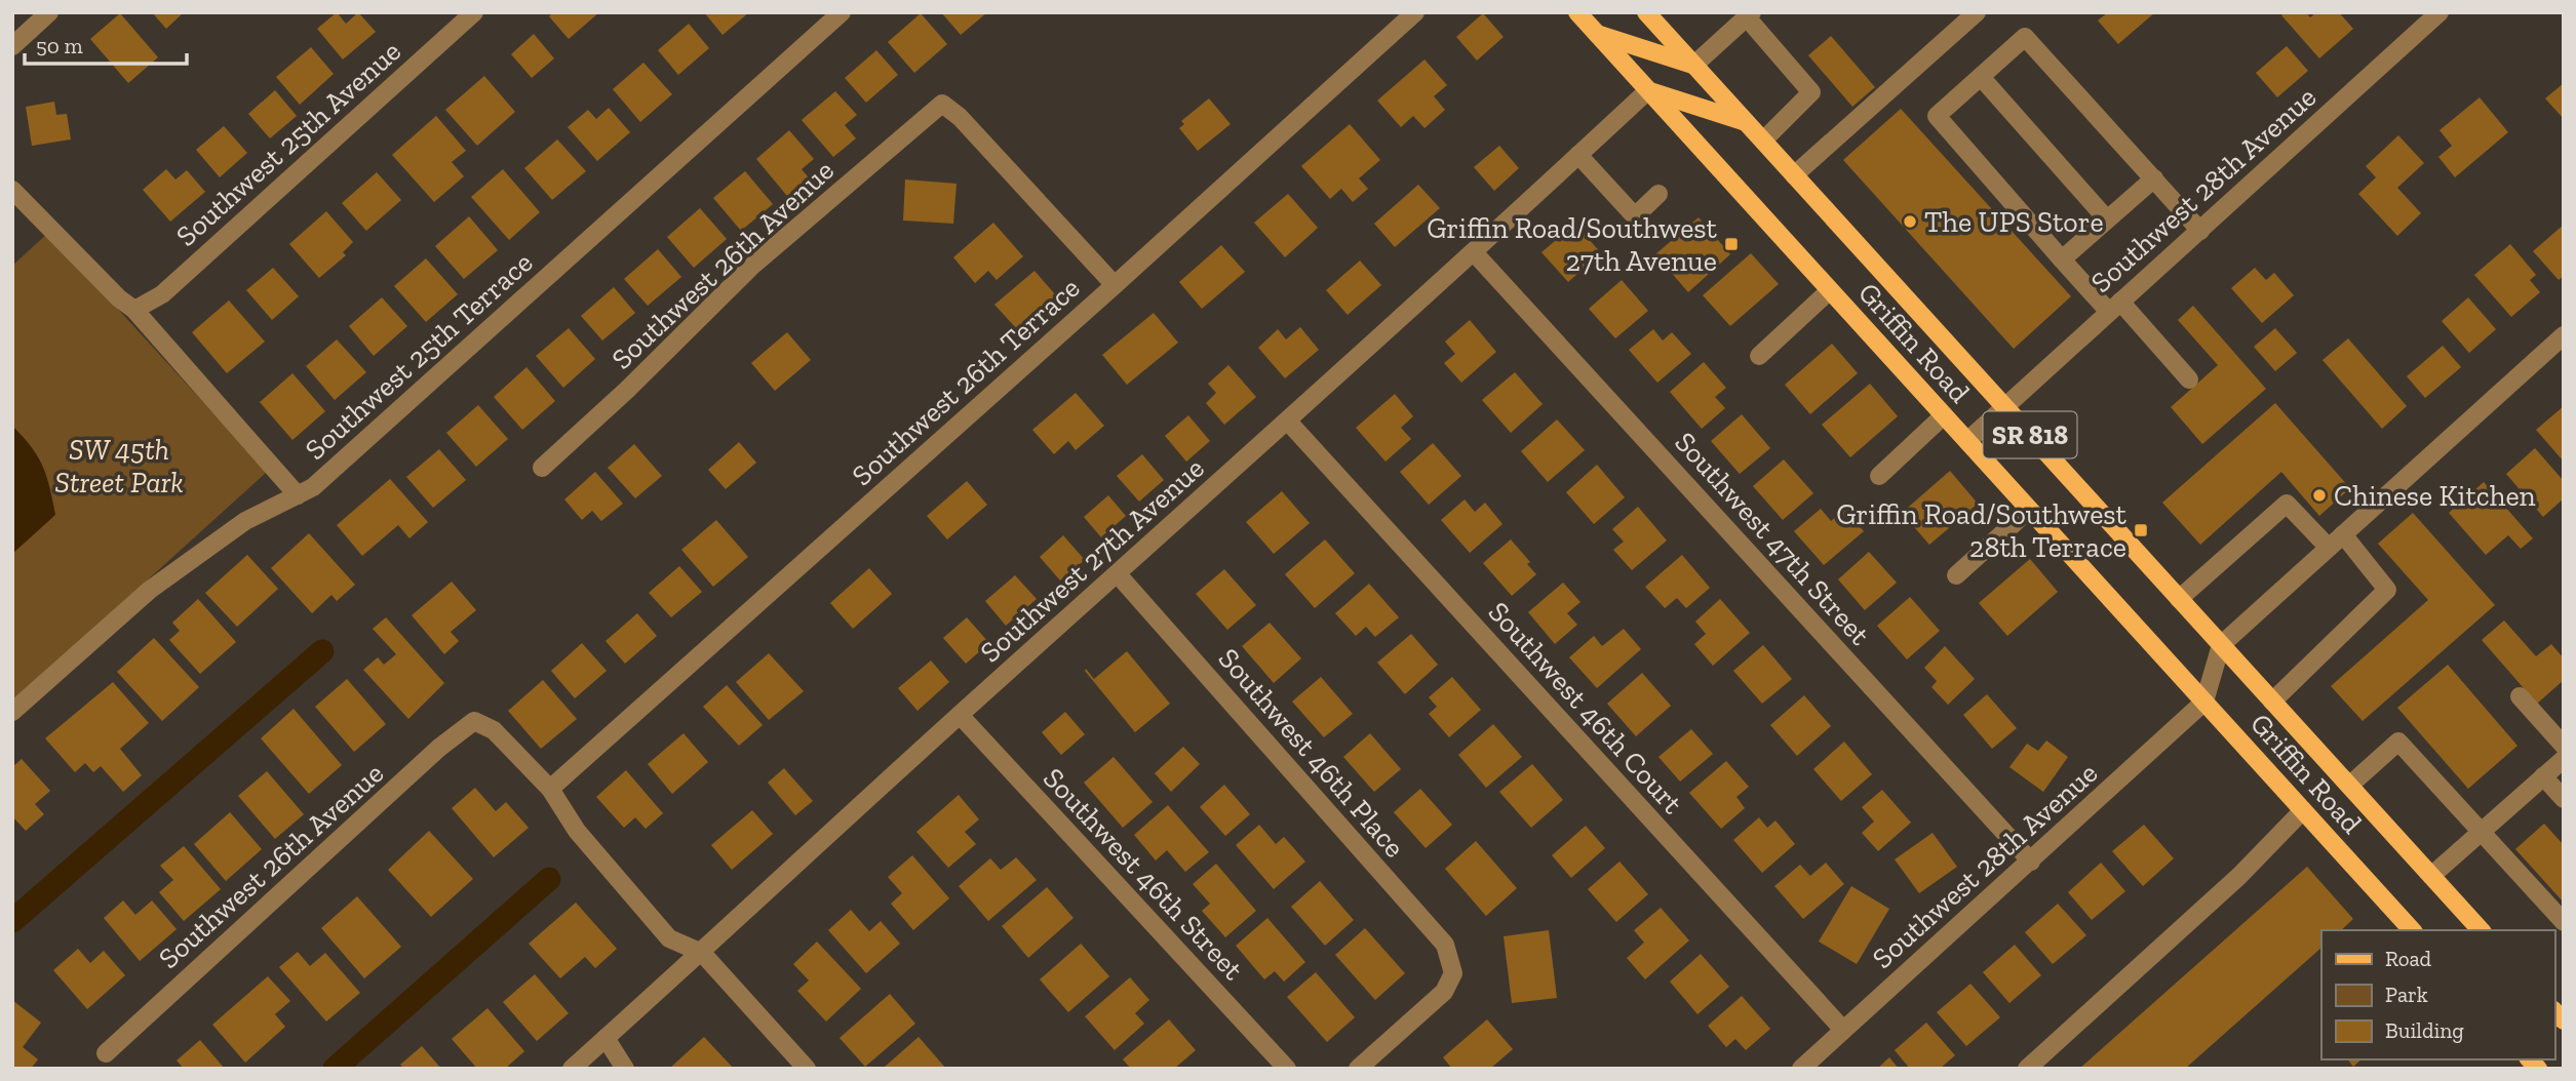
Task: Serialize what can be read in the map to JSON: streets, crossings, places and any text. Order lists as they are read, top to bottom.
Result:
{
  "streets": {
    "main road": ["Griffin Road", "SR 818"],
    "street": [
      "Southwest 25th Avenue",
      "Southwest 28th Avenue",
      "Southwest 26th Avenue",
      "Southwest 25th Terrace",
      "Southwest 26th Terrace",
      "Southwest 47th Street",
      "Southwest 27th Avenue",
      "Southwest 46th Court",
      "Southwest 46th Place",
      "Southwest 46th Street"
    ]
  },
  "crossings": [
    ["Southwest 28th Avenue", "Griffin Road"],
    ["Southwest 28th Avenue", "Southwest 47th Street"],
    ["Southwest 28th Avenue", "Southwest 46th Court"],
    ["Southwest 26th Avenue", "Southwest 26th Terrace"],
    ["Griffin Road", "Southwest 27th Avenue"],
    ["Southwest 47th Street", "Southwest 27th Avenue"],
    ["Southwest 27th Avenue", "Southwest 46th Court"],
    ["Southwest 27th Avenue", "Southwest 46th Place"],
    ["Southwest 27th Avenue", "Southwest 46th Street"]
  ],
  "parks": ["SW 45th Street Park"],
  "places": {
    "other": ["The UPS Store", "Chinese Kitchen"],
    "transit": ["Griffin Road/Southwest 27th Avenue", "Griffin Road/Southwest 28th Terrace"]
  },
  "legend": ["Road", "Park", "Building"],
  "scale_bar": "50 m"
}
